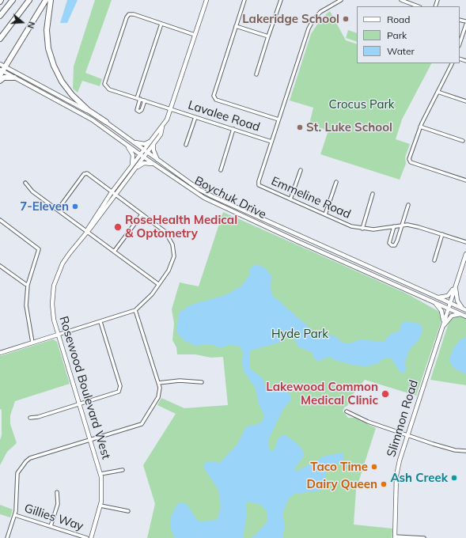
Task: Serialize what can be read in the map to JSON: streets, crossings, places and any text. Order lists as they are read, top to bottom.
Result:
{
  "streets": {
    "main road": ["Boychuk Drive", "Rosewood Boulevard West", "Slimmon Road"],
    "street": ["Lavalee Road", "Emmeline Road", "Gillies Way"]
  },
  "crossings": [
    ["Lavalee Road", "Emmeline Road"],
    ["Boychuk Drive", "Rosewood Boulevard West"],
    ["Boychuk Drive", "Slimmon Road"]
  ],
  "parks": ["Crocus Park", "Hyde Park"],
  "places": [
    "Lakeridge School",
    "St. Luke School",
    "7-Eleven",
    "RoseHealth Medical & Optometry",
    "Lakewood Common Medical Clinic",
    "Taco Time",
    "Ash Creek",
    "Dairy Queen"
  ],
  "legend": ["Road", "Park", "Water"],
  "north": "right"
}
